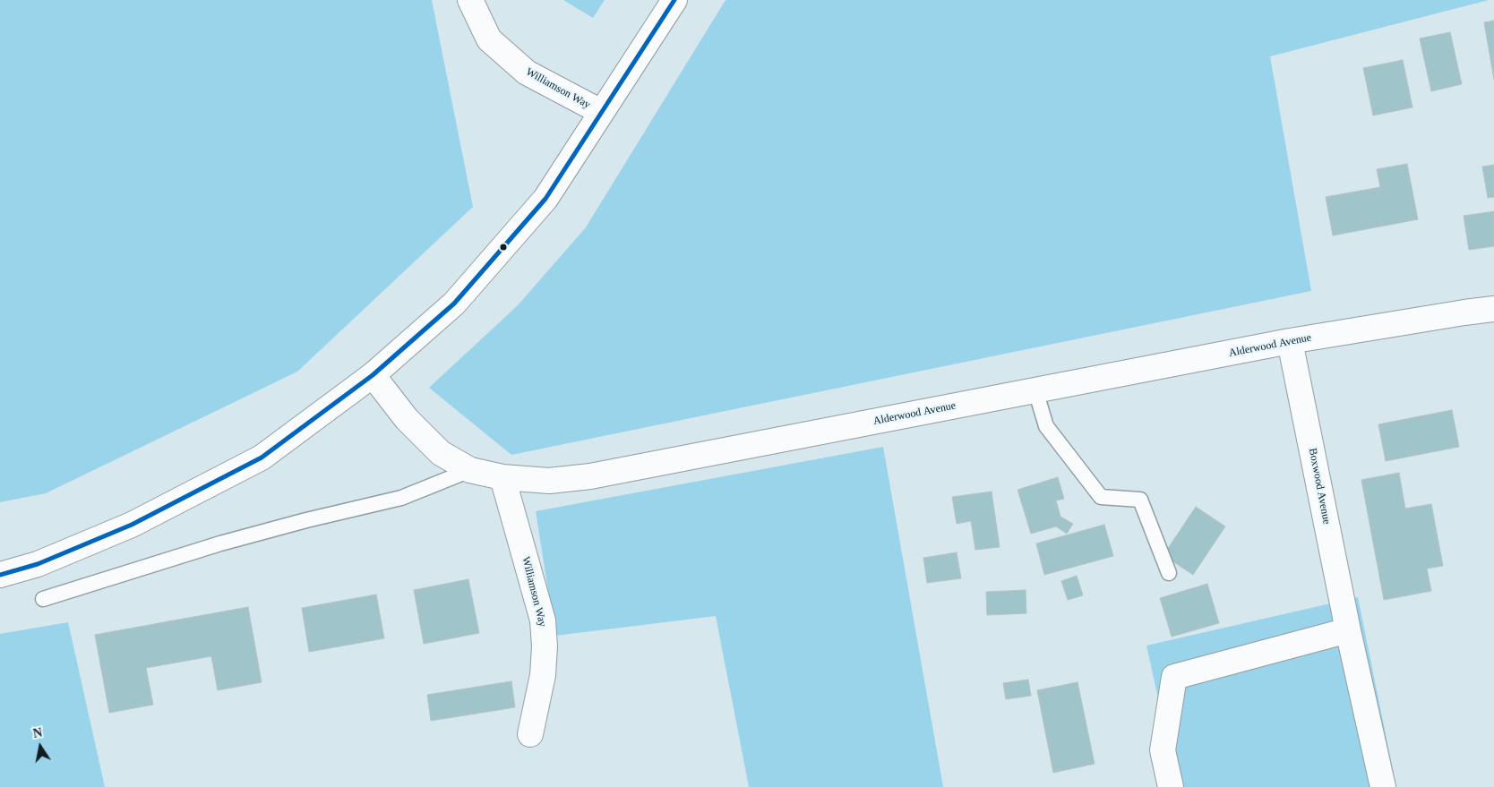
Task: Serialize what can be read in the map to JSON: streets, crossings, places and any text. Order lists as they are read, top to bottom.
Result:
{
  "streets": {
    "street": ["Williamson Way", "Alderwood Avenue", "Boxwood Avenue"]
  },
  "crossings": [
    ["Williamson Way", "Alderwood Avenue"],
    ["Alderwood Avenue", "Boxwood Avenue"]
  ],
  "north": "top"
}
